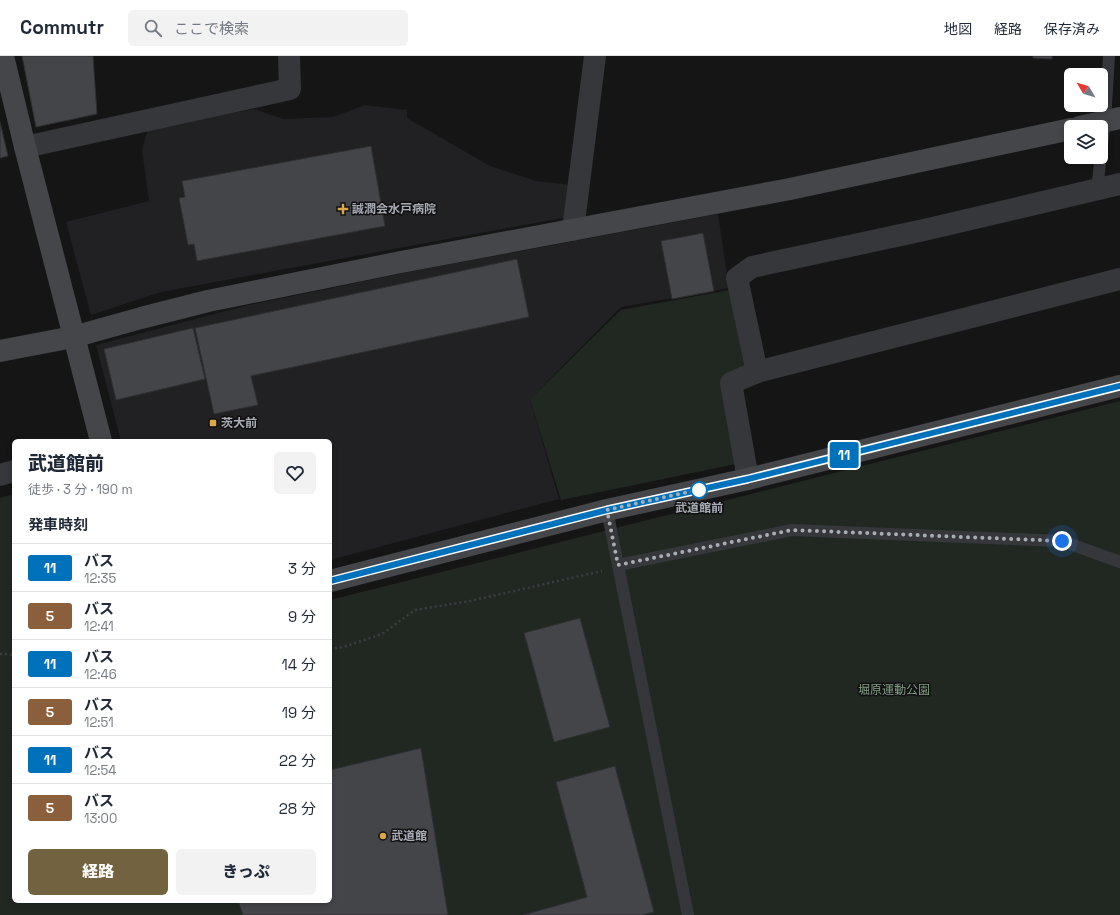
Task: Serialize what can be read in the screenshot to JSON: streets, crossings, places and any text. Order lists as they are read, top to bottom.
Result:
{
  "parks": ["堀原運動公園"],
  "places": {
    "health": ["誠潤会水戸病院"],
    "transit": ["茨大前"],
    "other": ["武道館前", "武道館"]
  },
  "lines": ["bus line 11"],
  "north": "top left",
  "page": {
    "header": "Commutr",
    "search": "ここで検索",
    "nav": ["地図", "経路", "保存済み"],
    "on_map": "11",
    "heading": [
      ["武道館前", "徒歩 · 3 分 · 190 m"],
      "発車時刻"
    ],
    "list": [
      {
        "mark": "11",
        "name": "バス",
        "note": "12:35",
        "value": "3 分"
      },
      {
        "mark": "5",
        "name": "バス",
        "note": "12:41",
        "value": "9 分"
      },
      {
        "mark": "11",
        "name": "バス",
        "note": "12:46",
        "value": "14 分"
      },
      {
        "mark": "5",
        "name": "バス",
        "note": "12:51",
        "value": "19 分"
      },
      {
        "mark": "11",
        "name": "バス",
        "note": "12:54",
        "value": "22 分"
      },
      {
        "mark": "5",
        "name": "バス",
        "note": "13:00",
        "value": "28 分"
      }
    ],
    "buttons": ["経路", "きっぷ"]
  }
}
